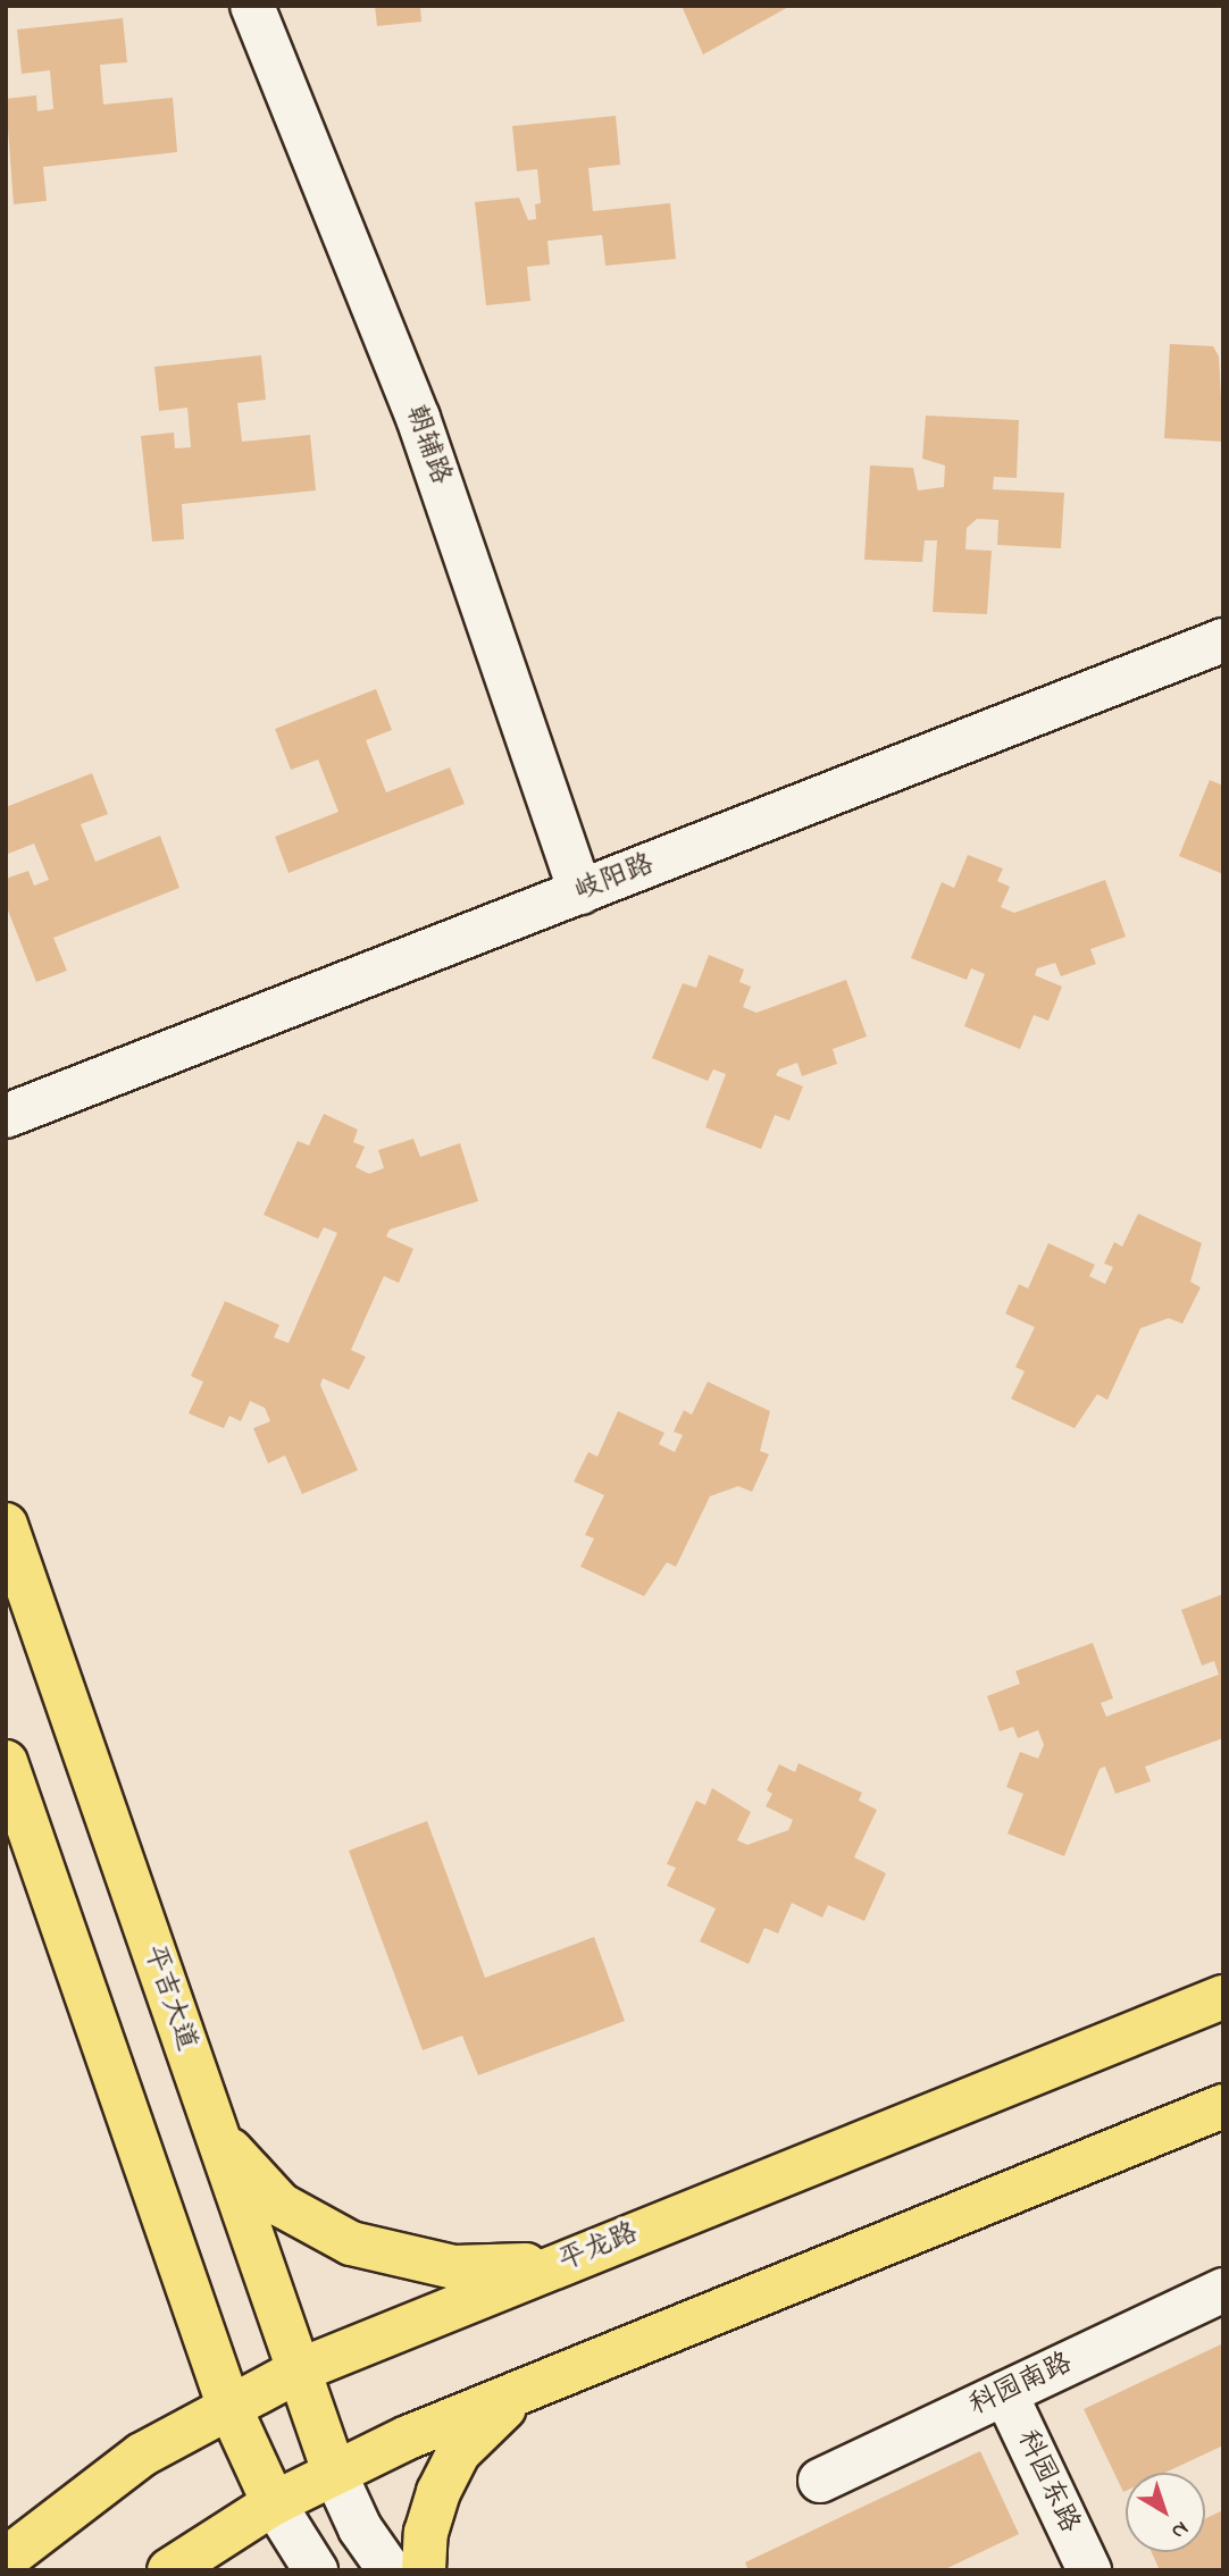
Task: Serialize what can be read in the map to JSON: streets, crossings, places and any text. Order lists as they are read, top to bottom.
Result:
{
  "streets": {
    "main road": ["平吉大道", "平龙路"],
    "street": [
      "朝辅路",
      "岐阳路",
      "科园南路",
      "科园东路"
    ]
  },
  "crossings": [
    ["朝辅路", "岐阳路"],
    ["平吉大道", "平龙路"],
    ["科园南路", "科园东路"]
  ],
  "north": "bottom right"
}
